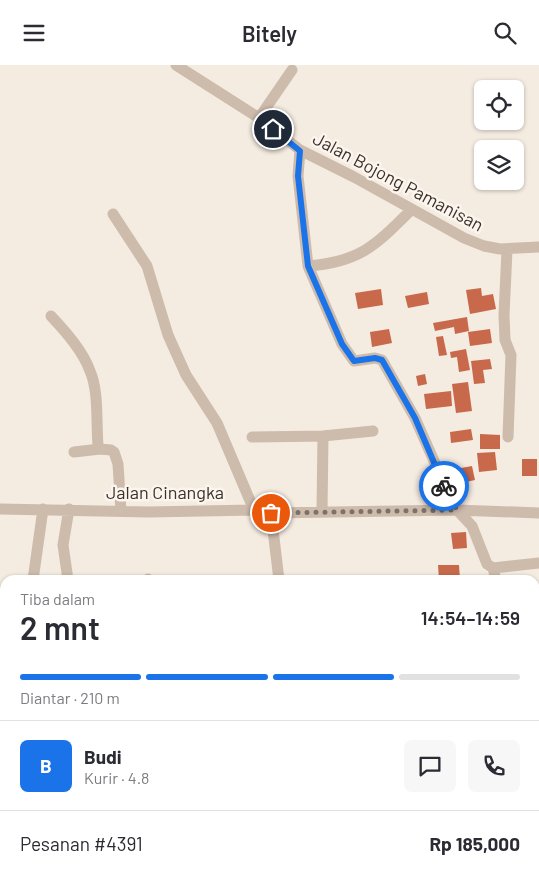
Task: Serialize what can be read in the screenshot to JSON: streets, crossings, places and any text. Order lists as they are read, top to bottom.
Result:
{
  "streets": {
    "street": ["Jalan Bojong Pamanisan", "Jalan Cinangka"]
  },
  "page": {
    "header": "Bitely",
    "heading": ["2 mnt", "Tiba dalam", "14:54–14:59"],
    "panel": [
      "Budi",
      "Kurir · 4.8",
      "Pesanan #4391",
      "Rp 185,000"
    ],
    "bar": "Diantar · 210 m",
    "round": "B"
  }
}
